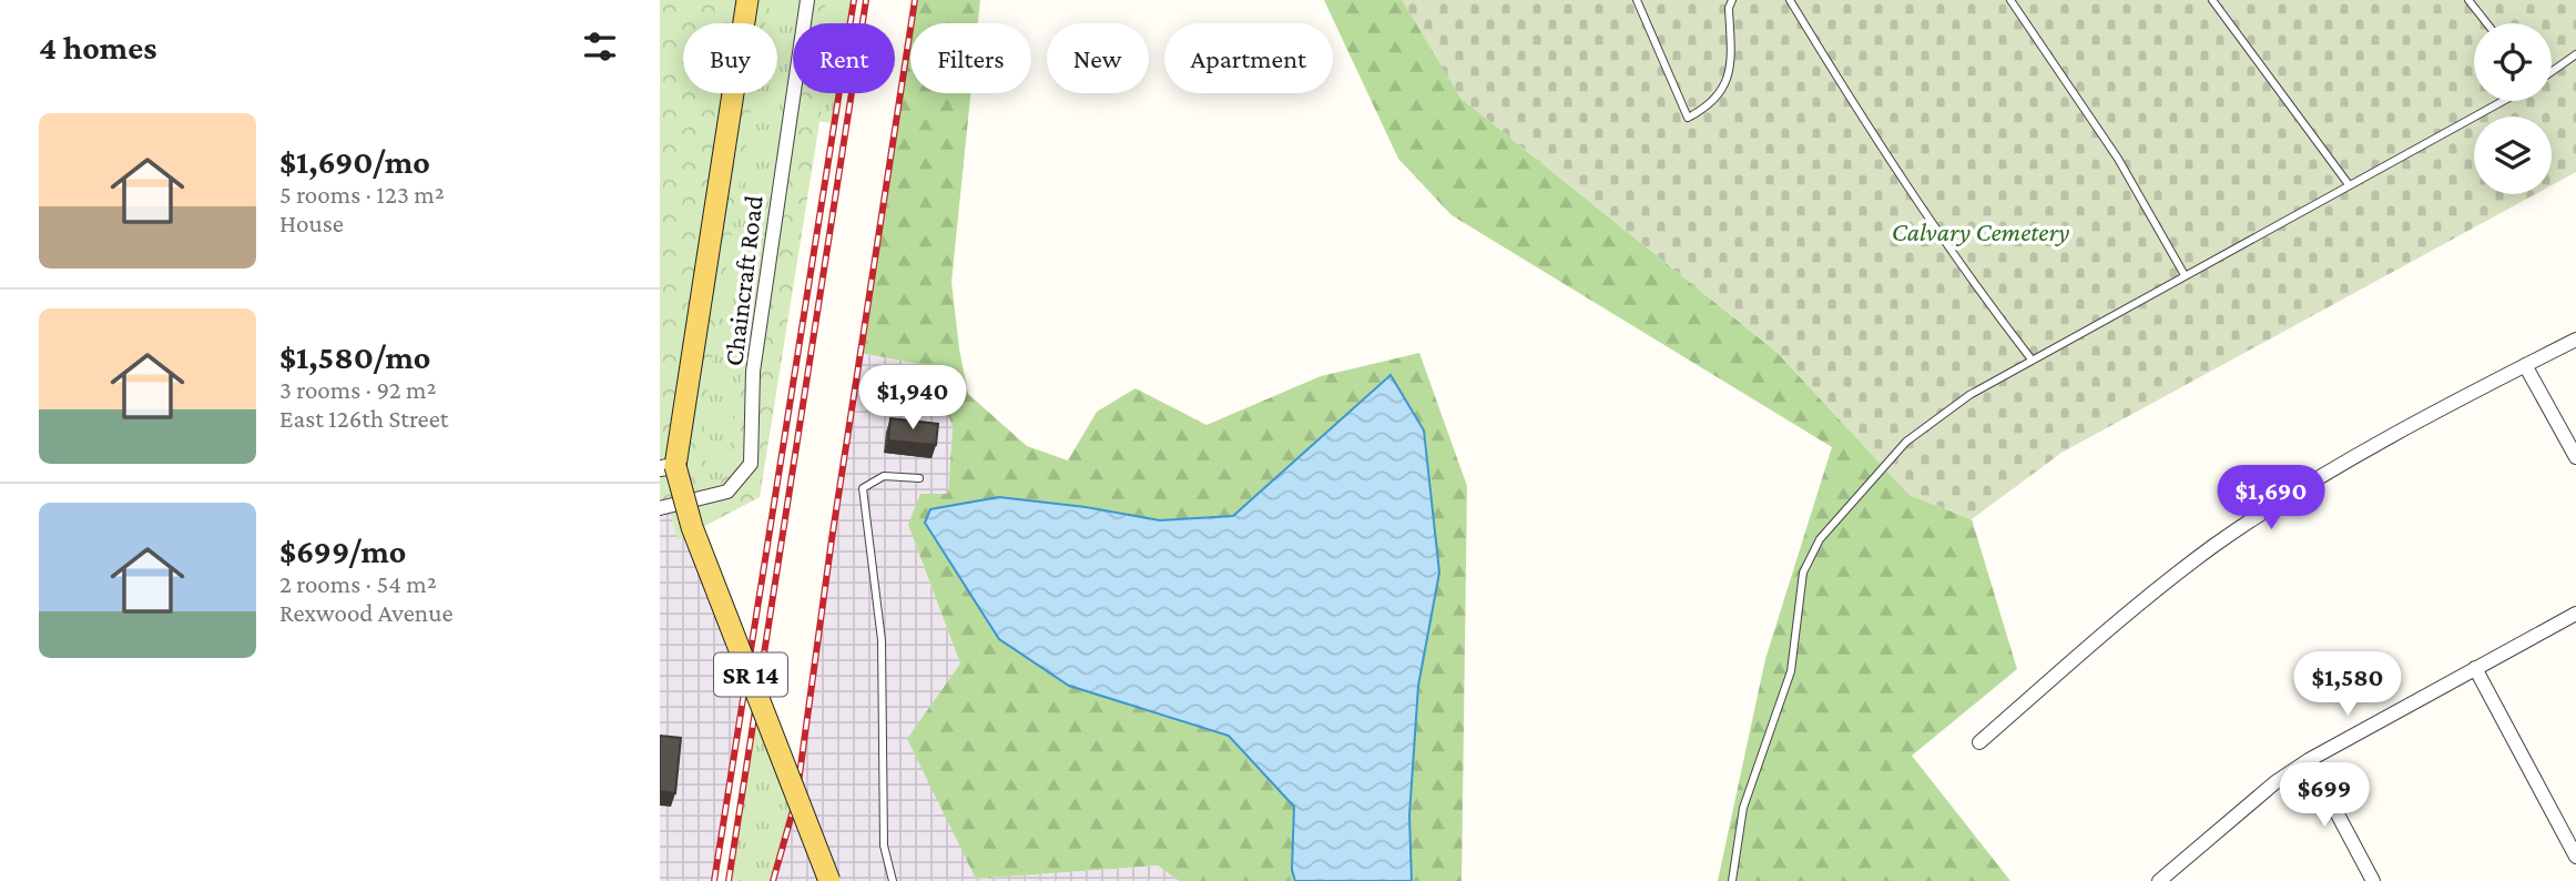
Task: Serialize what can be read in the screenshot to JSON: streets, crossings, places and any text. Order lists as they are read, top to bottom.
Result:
{
  "streets": {
    "main road": ["SR 14"],
    "street": ["Chaincraft Road"]
  },
  "parks": ["Calvary Cemetery"],
  "page": {
    "heading": "4 homes",
    "chip": [
      "Buy",
      "Rent",
      "Filters",
      "New",
      "Apartment"
    ],
    "list": [
      {
        "name": "$1,690/mo",
        "note": "5 rooms · 123 m² · House"
      },
      {
        "name": "$1,580/mo",
        "note": "3 rooms · 92 m² · East 126th Street"
      },
      {
        "name": "$699/mo",
        "note": "2 rooms · 54 m² · Rexwood Avenue"
      }
    ],
    "price": [
      "$1,940",
      "$1,690",
      "$1,580",
      "$699"
    ]
  }
}
